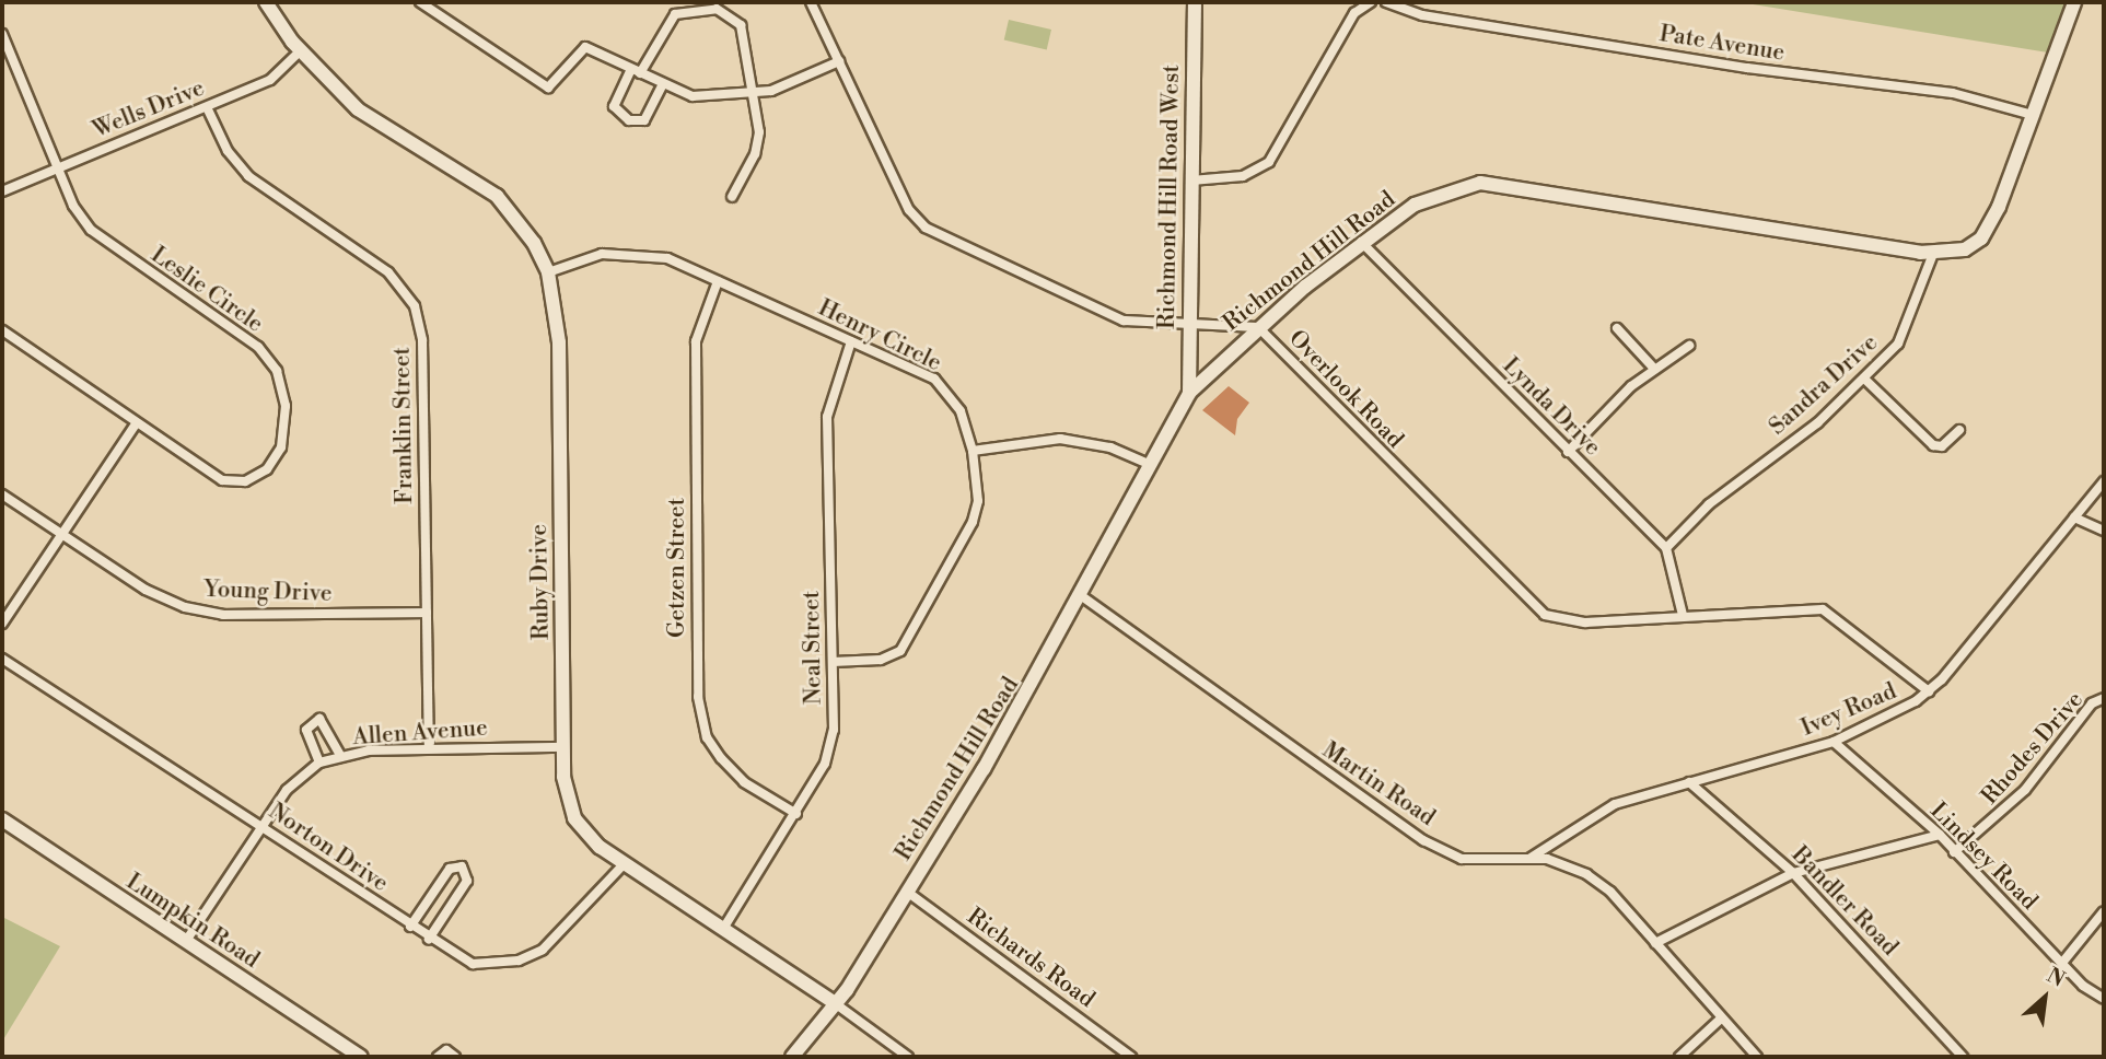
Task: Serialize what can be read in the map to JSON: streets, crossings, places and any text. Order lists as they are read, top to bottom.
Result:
{
  "streets": {
    "street": [
      "Pate Avenue",
      "Wells Drive",
      "Richmond Hill Road West",
      "Richmond Hill Road",
      "Leslie Circle",
      "Henry Circle",
      "Sandra Drive",
      "Overlook Road",
      "Lynda Drive",
      "Franklin Street",
      "Getzen Street",
      "Ruby Drive",
      "Young Drive",
      "Neal Street",
      "Ivey Road",
      "Allen Avenue",
      "Rhodes Drive",
      "Martin Road",
      "Norton Drive",
      "Lindsey Road",
      "Bandler Road",
      "Lumpkin Road",
      "Richards Road"
    ]
  },
  "crossings": [
    ["Pate Avenue", "Richmond Hill Road"],
    ["Wells Drive", "Leslie Circle"],
    ["Wells Drive", "Franklin Street"],
    ["Wells Drive", "Ruby Drive"],
    ["Richmond Hill Road West", "Richmond Hill Road"],
    ["Richmond Hill Road West", "Overlook Road"],
    ["Richmond Hill Road", "Sandra Drive"],
    ["Richmond Hill Road", "Overlook Road"],
    ["Richmond Hill Road", "Lynda Drive"],
    ["Richmond Hill Road", "Ruby Drive"],
    ["Richmond Hill Road", "Martin Road"],
    ["Richmond Hill Road", "Richards Road"],
    ["Henry Circle", "Getzen Street"],
    ["Henry Circle", "Ruby Drive"],
    ["Henry Circle", "Neal Street"],
    ["Sandra Drive", "Lynda Drive"],
    ["Overlook Road", "Ivey Road"],
    ["Franklin Street", "Young Drive"],
    ["Franklin Street", "Allen Avenue"],
    ["Getzen Street", "Neal Street"],
    ["Ruby Drive", "Neal Street"],
    ["Ruby Drive", "Allen Avenue"],
    ["Ruby Drive", "Norton Drive"],
    ["Ivey Road", "Martin Road"],
    ["Ivey Road", "Lindsey Road"],
    ["Ivey Road", "Bandler Road"],
    ["Allen Avenue", "Norton Drive"],
    ["Allen Avenue", "Lumpkin Road"],
    ["Rhodes Drive", "Lindsey Road"]
  ],
  "north": "top right"
}
